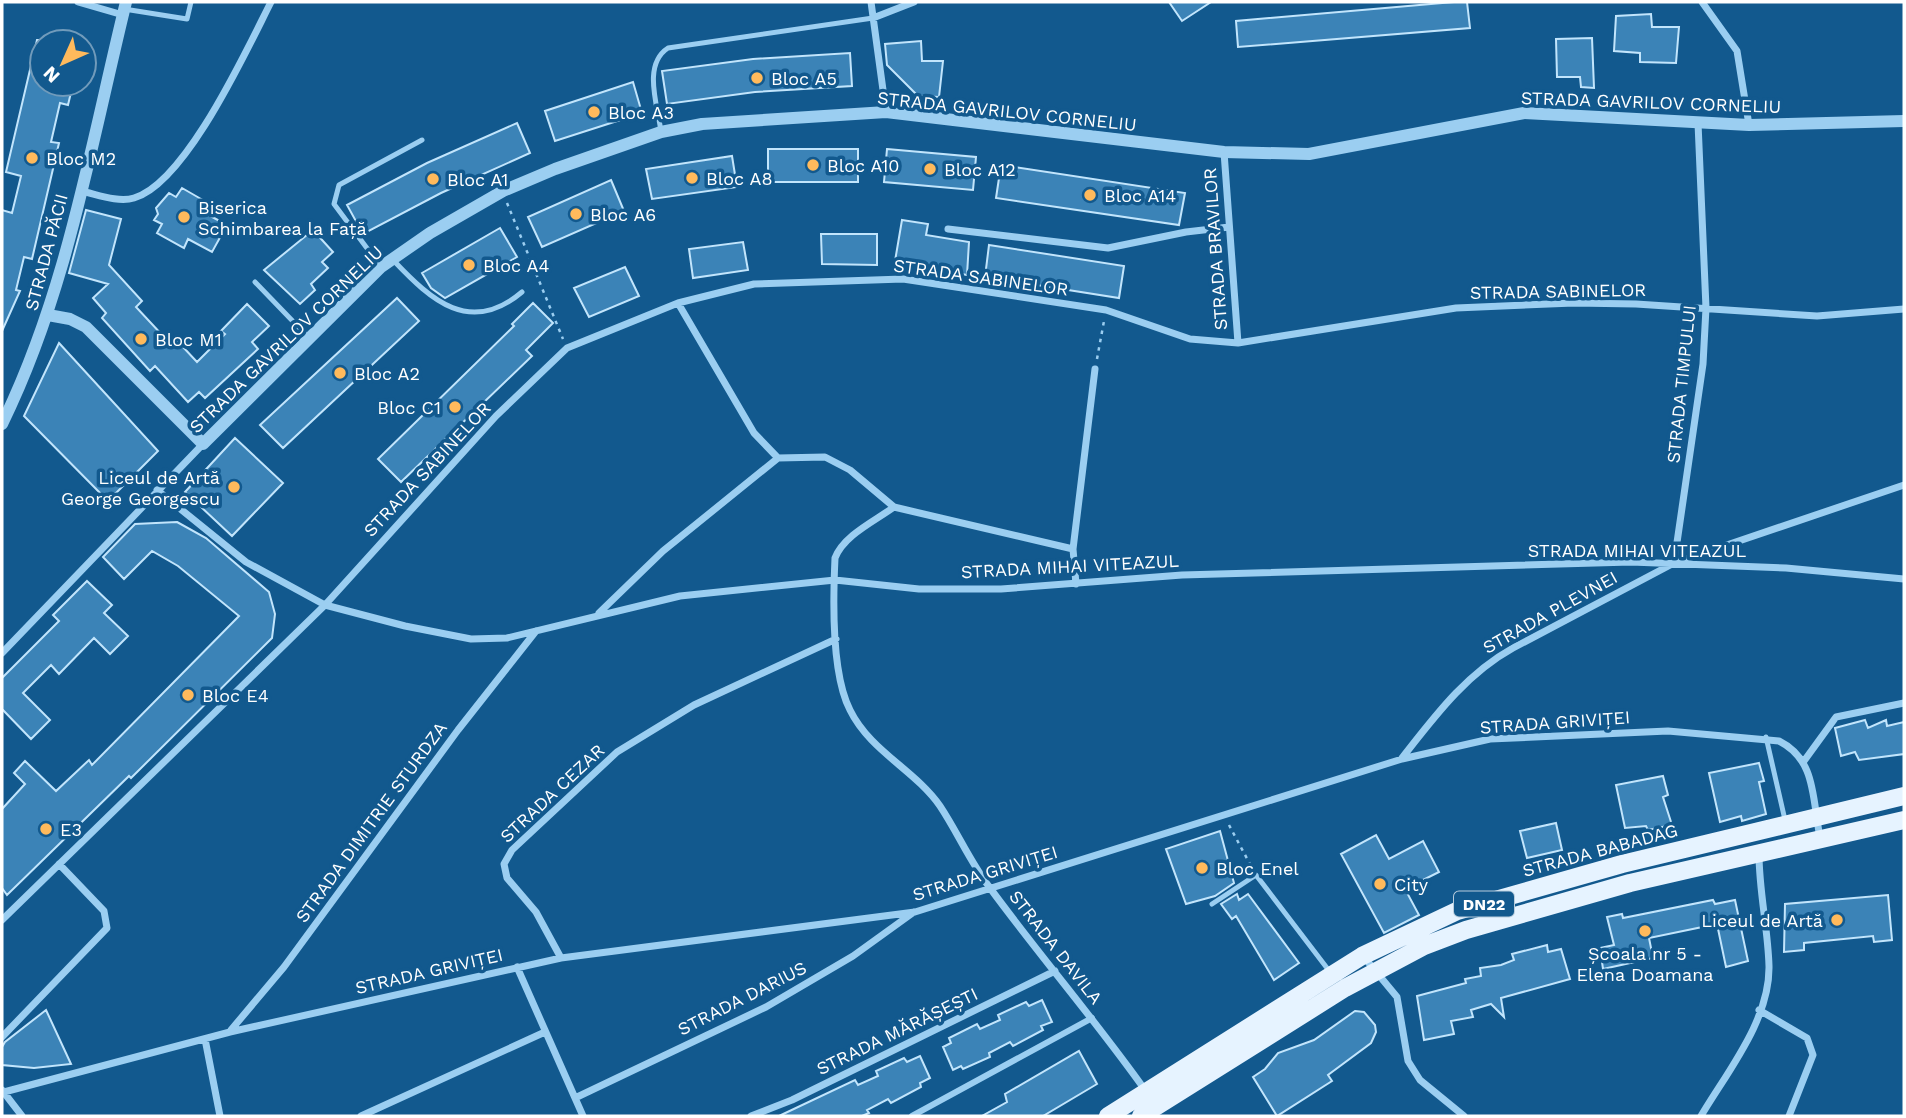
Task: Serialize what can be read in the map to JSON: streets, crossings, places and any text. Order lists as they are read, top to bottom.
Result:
{
  "streets": {
    "main road": ["STRADA BABADAG", "DN22"],
    "street": [
      "STRADA GAVRILOV CORNELIU",
      "STRADA BRAVILOR",
      "STRADA PĂCII",
      "STRADA SABINELOR",
      "STRADA TIMPULUI",
      "STRADA MIHAI VITEAZUL",
      "STRADA PLEVNEI",
      "STRADA GRIVIȚEI",
      "STRADA CEZAR",
      "STRADA DIMITRIE STURDZA",
      "STRADA DAVILA",
      "STRADA DARIUS",
      "STRADA MĂRĂȘEȘTI"
    ]
  },
  "crossings": [
    ["STRADA GAVRILOV CORNELIU", "STRADA BRAVILOR"],
    ["STRADA GAVRILOV CORNELIU", "STRADA TIMPULUI"],
    ["STRADA GAVRILOV CORNELIU", "STRADA MIHAI VITEAZUL"],
    ["STRADA BRAVILOR", "STRADA SABINELOR"],
    ["STRADA SABINELOR", "STRADA TIMPULUI"],
    ["STRADA SABINELOR", "STRADA MIHAI VITEAZUL"],
    ["STRADA TIMPULUI", "STRADA MIHAI VITEAZUL"],
    ["STRADA TIMPULUI", "STRADA PLEVNEI"],
    ["STRADA MIHAI VITEAZUL", "STRADA PLEVNEI"],
    ["STRADA MIHAI VITEAZUL", "STRADA DIMITRIE STURDZA"],
    ["STRADA MIHAI VITEAZUL", "STRADA DAVILA"],
    ["STRADA PLEVNEI", "STRADA GRIVIȚEI"],
    ["STRADA GRIVIȚEI", "STRADA CEZAR"],
    ["STRADA GRIVIȚEI", "STRADA DIMITRIE STURDZA"],
    ["STRADA GRIVIȚEI", "STRADA DAVILA"],
    ["STRADA GRIVIȚEI", "STRADA DARIUS"],
    ["STRADA CEZAR", "STRADA DAVILA"],
    ["STRADA BABADAG", "STRADA DAVILA"],
    ["STRADA DAVILA", "STRADA MĂRĂȘEȘTI"]
  ],
  "places": [
    "Bloc A5",
    "Bloc A3",
    "Bloc M2",
    "Bloc A10",
    "Bloc A12",
    "Bloc A8",
    "Bloc A1",
    "Bloc A14",
    "Bloc A6",
    "Biserica Schimbarea la Față",
    "Bloc A4",
    "Bloc M1",
    "Bloc A2",
    "Bloc C1",
    "Liceul de Artă George Georgescu",
    "Bloc E4",
    "E3",
    "Bloc Enel",
    "City",
    "Liceul de Artă",
    "Școala nr 5 - Elena Doamana"
  ],
  "north": "bottom left"
}
